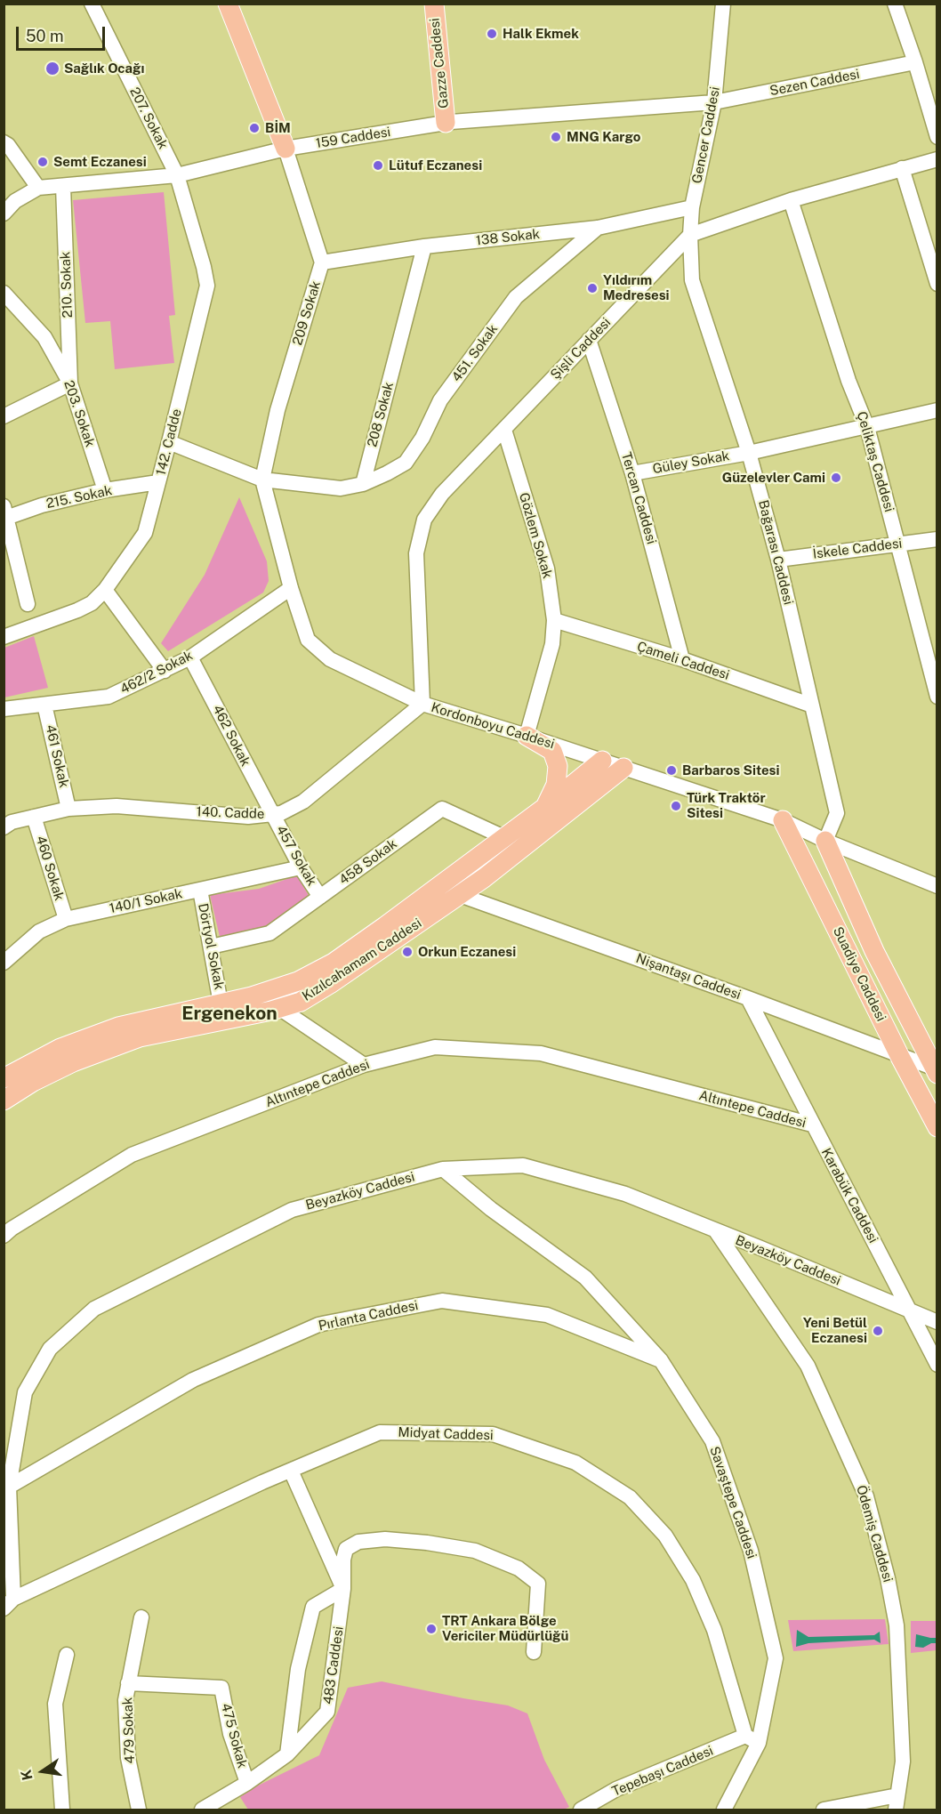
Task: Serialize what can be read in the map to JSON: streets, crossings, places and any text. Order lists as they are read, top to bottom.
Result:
{
  "streets": {
    "main road": ["Gazze Caddesi", "Kızılcahamam Caddesi", "Suadiye Caddesi"],
    "street": [
      "Sezen Caddesi",
      "207. Sokak",
      "Gencer Caddesi",
      "159 Caddesi",
      "138 Sokak",
      "210. Sokak",
      "209 Sokak",
      "Şişli Caddesi",
      "451. Sokak",
      "203. Sokak",
      "208 Sokak",
      "142. Cadde",
      "Çeliktaş Caddesi",
      "Güley Sokak",
      "215. Sokak",
      "Tercan Caddesi",
      "Gözlem Sokak",
      "İskele Caddesi",
      "Bağarası Caddesi",
      "Çameli Caddesi",
      "462/2 Sokak",
      "Kordonboyu Caddesi",
      "462 Sokak",
      "461 Sokak",
      "140. Cadde",
      "457 Sokak",
      "458 Sokak",
      "460 Sokak",
      "140/1 Sokak",
      "Dörtyol Sokak",
      "Nişantaşı Caddesi",
      "Altıntepe Caddesi",
      "Beyazköy Caddesi",
      "Karabük Caddesi",
      "Pırlanta Caddesi",
      "Midyat Caddesi",
      "Savaştepe Caddesi",
      "Ödemiş Caddesi",
      "483 Caddesi",
      "479 Sokak",
      "475 Sokak",
      "Tepebaşı Caddesi"
    ]
  },
  "crossings": [
    ["Gazze Caddesi", "159 Caddesi"],
    ["Sezen Caddesi", "Gencer Caddesi"],
    ["Sezen Caddesi", "159 Caddesi"],
    ["207. Sokak", "159 Caddesi"],
    ["207. Sokak", "142. Cadde"],
    ["Gencer Caddesi", "159 Caddesi"],
    ["Gencer Caddesi", "138 Sokak"],
    ["Gencer Caddesi", "Şişli Caddesi"],
    ["Gencer Caddesi", "Bağarası Caddesi"],
    ["159 Caddesi", "210. Sokak"],
    ["159 Caddesi", "142. Cadde"],
    ["138 Sokak", "209 Sokak"],
    ["138 Sokak", "451. Sokak"],
    ["138 Sokak", "208 Sokak"],
    ["210. Sokak", "203. Sokak"],
    ["209 Sokak", "Kordonboyu Caddesi"],
    ["Şişli Caddesi", "Çeliktaş Caddesi"],
    ["Şişli Caddesi", "Tercan Caddesi"],
    ["Şişli Caddesi", "Gözlem Sokak"],
    ["Şişli Caddesi", "Bağarası Caddesi"],
    ["Şişli Caddesi", "Kordonboyu Caddesi"],
    ["Şişli Caddesi", "140. Cadde"],
    ["451. Sokak", "208 Sokak"],
    ["203. Sokak", "215. Sokak"],
    ["142. Cadde", "215. Sokak"],
    ["Çeliktaş Caddesi", "Güley Sokak"],
    ["Çeliktaş Caddesi", "İskele Caddesi"],
    ["Güley Sokak", "Tercan Caddesi"],
    ["Güley Sokak", "Bağarası Caddesi"],
    ["Tercan Caddesi", "Çameli Caddesi"],
    ["Gözlem Sokak", "Çameli Caddesi"],
    ["Gözlem Sokak", "Kordonboyu Caddesi"],
    ["İskele Caddesi", "Bağarası Caddesi"],
    ["Bağarası Caddesi", "Çameli Caddesi"],
    ["Bağarası Caddesi", "Kordonboyu Caddesi"],
    ["Bağarası Caddesi", "Suadiye Caddesi"],
    ["462/2 Sokak", "Kordonboyu Caddesi"],
    ["462/2 Sokak", "462 Sokak"],
    ["462/2 Sokak", "461 Sokak"],
    ["Kordonboyu Caddesi", "140. Cadde"],
    ["Kordonboyu Caddesi", "Kızılcahamam Caddesi"],
    ["Kordonboyu Caddesi", "Suadiye Caddesi"],
    ["462 Sokak", "140. Cadde"],
    ["462 Sokak", "457 Sokak"],
    ["461 Sokak", "140. Cadde"],
    ["140. Cadde", "457 Sokak"],
    ["140. Cadde", "460 Sokak"],
    ["457 Sokak", "458 Sokak"],
    ["457 Sokak", "140/1 Sokak"],
    ["458 Sokak", "Dörtyol Sokak"],
    ["458 Sokak", "Kızılcahamam Caddesi"],
    ["460 Sokak", "140/1 Sokak"],
    ["140/1 Sokak", "Dörtyol Sokak"],
    ["Dörtyol Sokak", "Kızılcahamam Caddesi"],
    ["Kızılcahamam Caddesi", "Nişantaşı Caddesi"],
    ["Suadiye Caddesi", "Nişantaşı Caddesi"],
    ["Nişantaşı Caddesi", "Karabük Caddesi"],
    ["Altıntepe Caddesi", "Karabük Caddesi"],
    ["Beyazköy Caddesi", "Karabük Caddesi"],
    ["Beyazköy Caddesi", "Pırlanta Caddesi"],
    ["Beyazköy Caddesi", "Midyat Caddesi"],
    ["Beyazköy Caddesi", "Savaştepe Caddesi"],
    ["Beyazköy Caddesi", "Ödemiş Caddesi"],
    ["Pırlanta Caddesi", "Savaştepe Caddesi"],
    ["Midyat Caddesi", "Savaştepe Caddesi"],
    ["Midyat Caddesi", "Tepebaşı Caddesi"],
    ["Savaştepe Caddesi", "Tepebaşı Caddesi"],
    ["483 Caddesi", "475 Sokak"],
    ["479 Sokak", "475 Sokak"]
  ],
  "districts": ["Ergenekon"],
  "places": [
    "Halk Ekmek",
    "Sağlık Ocağı",
    "BİM",
    "MNG Kargo",
    "Semt Eczanesi",
    "Lütuf Eczanesi",
    "Yıldırım Medresesi",
    "Güzelevler Cami",
    "Barbaros Sitesi",
    "Türk Traktör Sitesi",
    "Orkun Eczanesi",
    "Yeni Betül Eczanesi",
    "TRT Ankara Bölge Vericiler Müdürlüğü"
  ],
  "scale_bar": "50 m",
  "north": "left"
}
